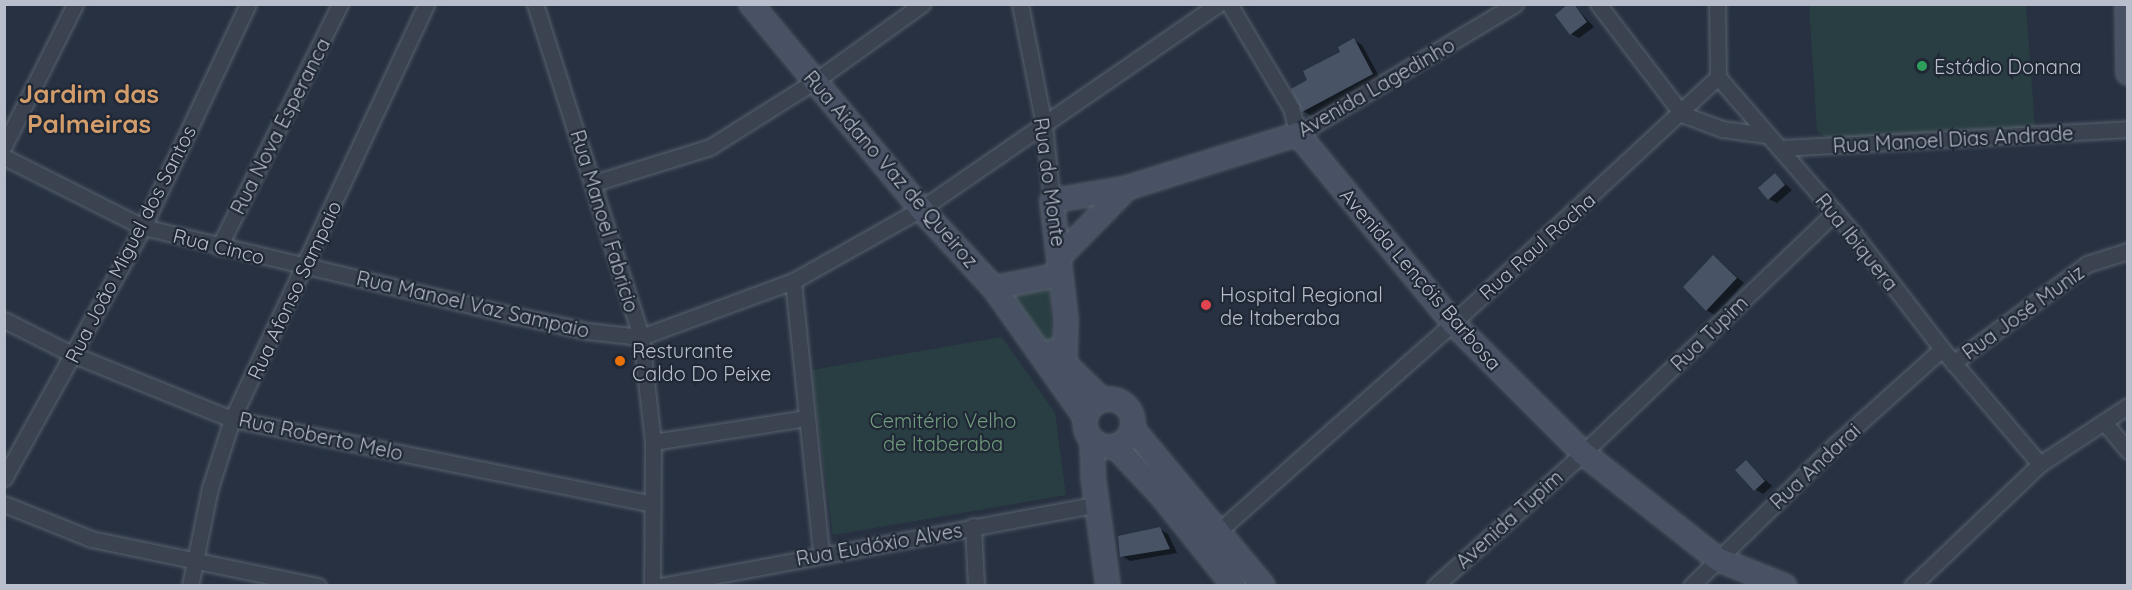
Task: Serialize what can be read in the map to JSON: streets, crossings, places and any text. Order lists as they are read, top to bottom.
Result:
{
  "streets": {
    "street": [
      "Avenida Lagedinho",
      "Rua Nova Esperanca",
      "Rua Manoel Dias Andrade",
      "Rua Aidano Vaz de Queiroz",
      "Rua do Monte",
      "Rua Manoel Fabricio",
      "Rua Ibiquera",
      "Rua João Miguel dos Santos",
      "Rua Cinco",
      "Rua Raul Rocha",
      "Avenida Lençóis Barbosa",
      "Rua Afonso Sampaio",
      "Rua Manoel Vaz Sampaio",
      "Rua José Muniz",
      "Rua Tupim",
      "Rua Roberto Melo",
      "Rua Andarai",
      "Avenida Tupim",
      "Rua Eudóxio Alves"
    ]
  },
  "crossings": [
    ["Avenida Lagedinho", "Rua do Monte"],
    ["Avenida Lagedinho", "Avenida Lençóis Barbosa"],
    ["Rua Nova Esperanca", "Rua Cinco"],
    ["Rua Manoel Dias Andrade", "Rua Ibiquera"],
    ["Rua Aidano Vaz de Queiroz", "Rua do Monte"],
    ["Rua Manoel Fabricio", "Rua Manoel Vaz Sampaio"],
    ["Rua Manoel Fabricio", "Rua Roberto Melo"],
    ["Rua Ibiquera", "Rua Raul Rocha"],
    ["Rua Ibiquera", "Rua José Muniz"],
    ["Rua Ibiquera", "Rua Tupim"],
    ["Rua Ibiquera", "Rua Andarai"],
    ["Rua João Miguel dos Santos", "Rua Cinco"],
    ["Rua João Miguel dos Santos", "Rua Roberto Melo"],
    ["Rua Cinco", "Rua Afonso Sampaio"],
    ["Rua Cinco", "Rua Manoel Vaz Sampaio"],
    ["Rua Raul Rocha", "Avenida Lençóis Barbosa"],
    ["Avenida Lençóis Barbosa", "Rua Tupim"],
    ["Avenida Lençóis Barbosa", "Rua Andarai"],
    ["Avenida Lençóis Barbosa", "Avenida Tupim"],
    ["Rua Afonso Sampaio", "Rua Manoel Vaz Sampaio"],
    ["Rua Afonso Sampaio", "Rua Roberto Melo"],
    ["Rua Tupim", "Avenida Tupim"]
  ],
  "districts": ["Jardim das Palmeiras"],
  "parks": ["Cemitério Velho de Itaberaba"],
  "places": ["Estádio Donana", "Hospital Regional de Itaberaba", "Resturante Caldo Do Peixe"]
}
